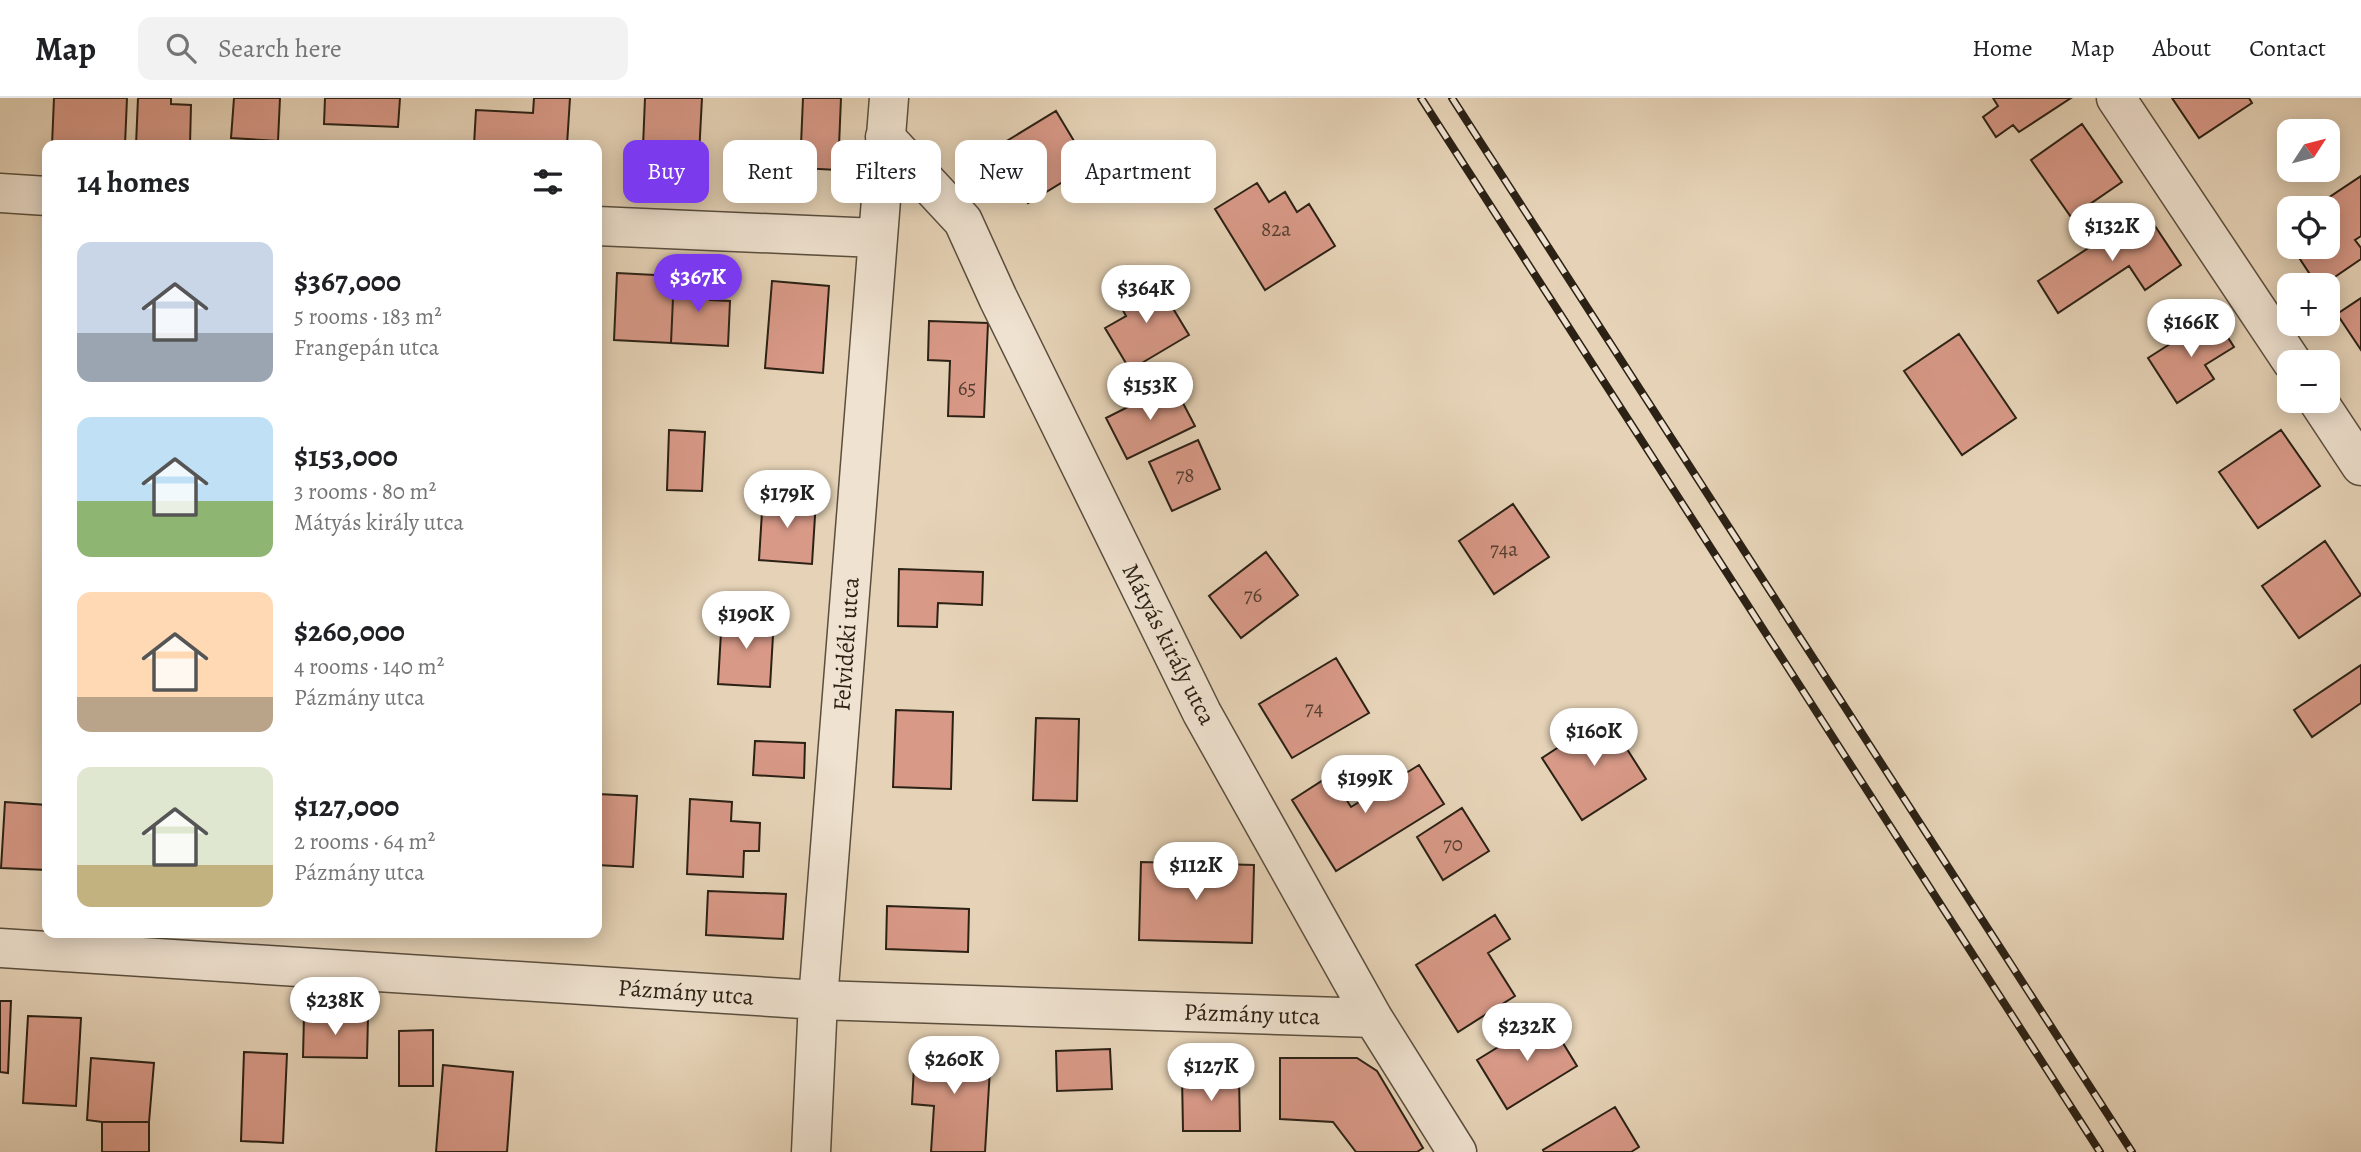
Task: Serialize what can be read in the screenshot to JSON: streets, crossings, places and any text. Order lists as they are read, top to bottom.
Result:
{
  "streets": {
    "street": ["Felvidéki utca", "Mátyás király utca", "Pázmány utca"]
  },
  "crossings": [
    ["Felvidéki utca", "Mátyás király utca"],
    ["Felvidéki utca", "Pázmány utca"],
    ["Mátyás király utca", "Pázmány utca"]
  ],
  "house_numbers": [
    "82a",
    "65",
    "78",
    "74a",
    "76",
    "74",
    "70"
  ],
  "north": "top right",
  "page": {
    "header": "Map",
    "search": "Search here",
    "nav": [
      "Home",
      "Map",
      "About",
      "Contact"
    ],
    "map_buttons": ["+", "−"],
    "chip": [
      "Buy",
      "Rent",
      "Filters",
      "New",
      "Apartment"
    ],
    "heading": "14 homes",
    "price": [
      "$132K",
      "$367K",
      "$364K",
      "$166K",
      "$153K",
      "$179K",
      "$190K",
      "$160K",
      "$199K",
      "$112K",
      "$238K",
      "$232K",
      "$260K",
      "$127K"
    ],
    "list": [
      {
        "name": "$367,000",
        "note": "5 rooms · 183 m² · Frangepán utca"
      },
      {
        "name": "$153,000",
        "note": "3 rooms · 80 m² · Mátyás király utca"
      },
      {
        "name": "$260,000",
        "note": "4 rooms · 140 m² · Pázmány utca"
      },
      {
        "name": "$127,000",
        "note": "2 rooms · 64 m² · Pázmány utca"
      }
    ]
  }
}
